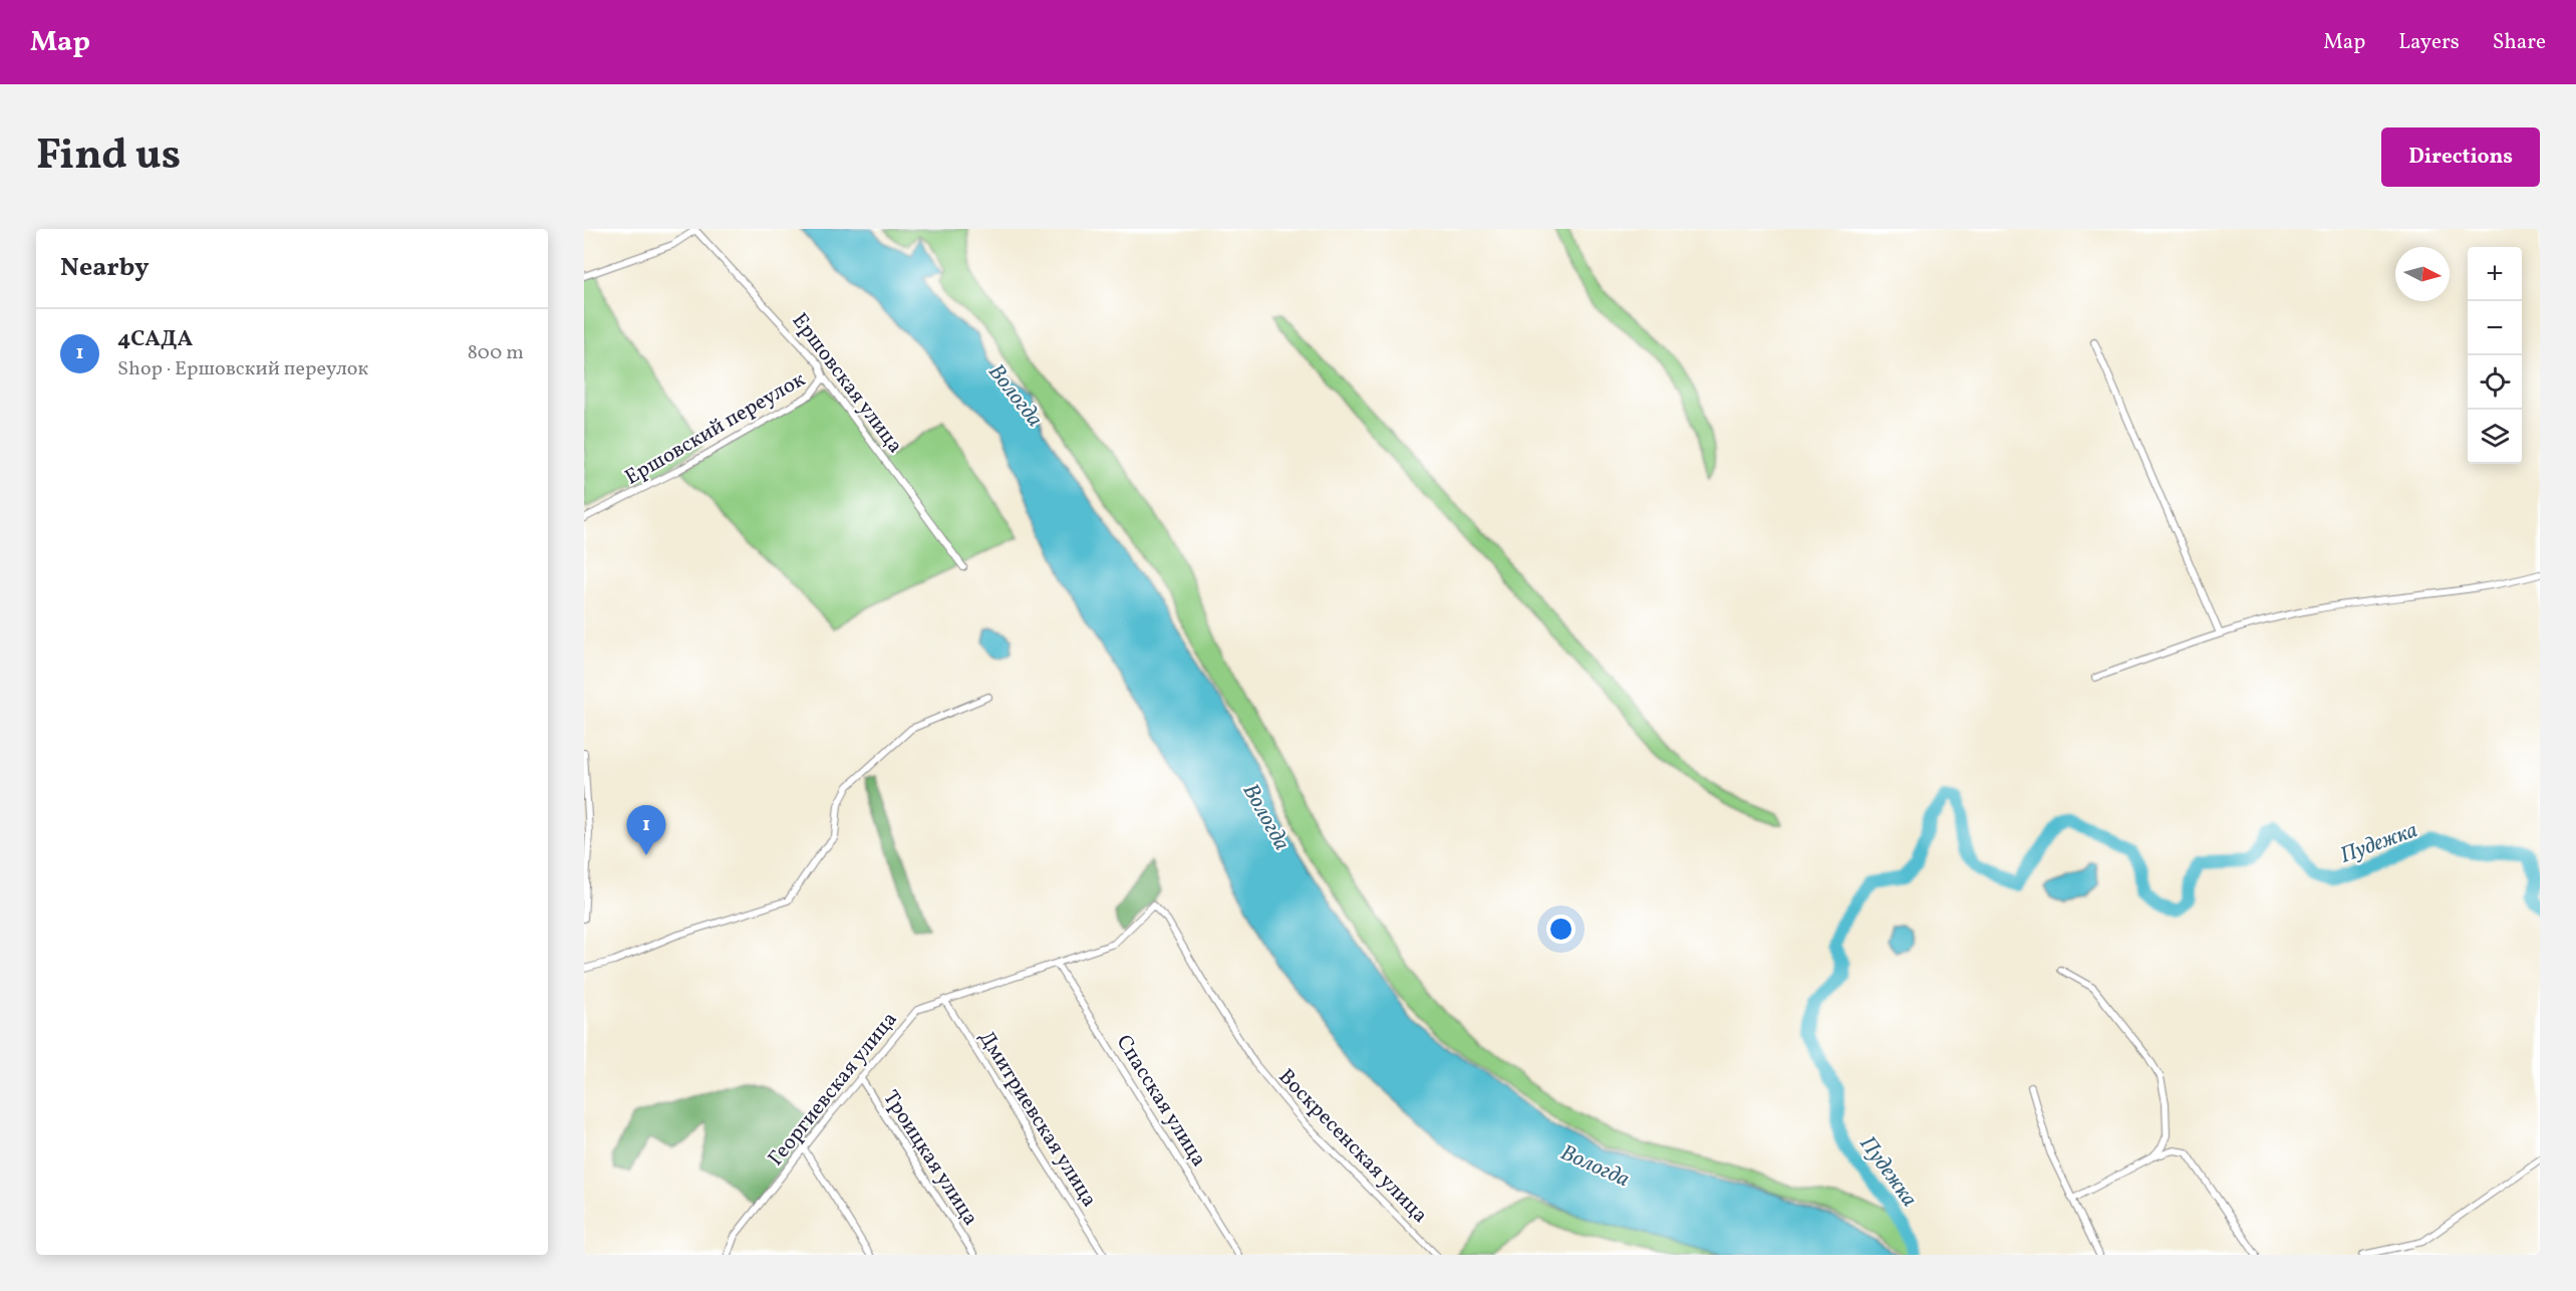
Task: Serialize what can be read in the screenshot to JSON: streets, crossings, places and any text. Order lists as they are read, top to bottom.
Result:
{
  "streets": {
    "street": [
      "Ершовская улица",
      "Ершовский переулок",
      "Георгиевская улица",
      "Спасская улица",
      "Дмитриевская улица",
      "Воскресенская улица",
      "Троицкая улица"
    ]
  },
  "crossings": [
    ["Ершовская улица", "Ершовский переулок"],
    ["Георгиевская улица", "Спасская улица"],
    ["Георгиевская улица", "Дмитриевская улица"],
    ["Георгиевская улица", "Воскресенская улица"],
    ["Георгиевская улица", "Троицкая улица"]
  ],
  "water": ["Вологда", "Пудежка"],
  "north": "right",
  "page": {
    "header": "Map",
    "nav": ["Map", "Layers", "Share"],
    "title": "Find us",
    "buttons": "Directions",
    "heading": "Nearby",
    "map_buttons": ["+", "−"],
    "list": [
      {
        "mark": "1",
        "name": "4САДА",
        "note": "Shop · Ершовский переулок",
        "value": "800 m"
      }
    ],
    "pins": "1"
  }
}
